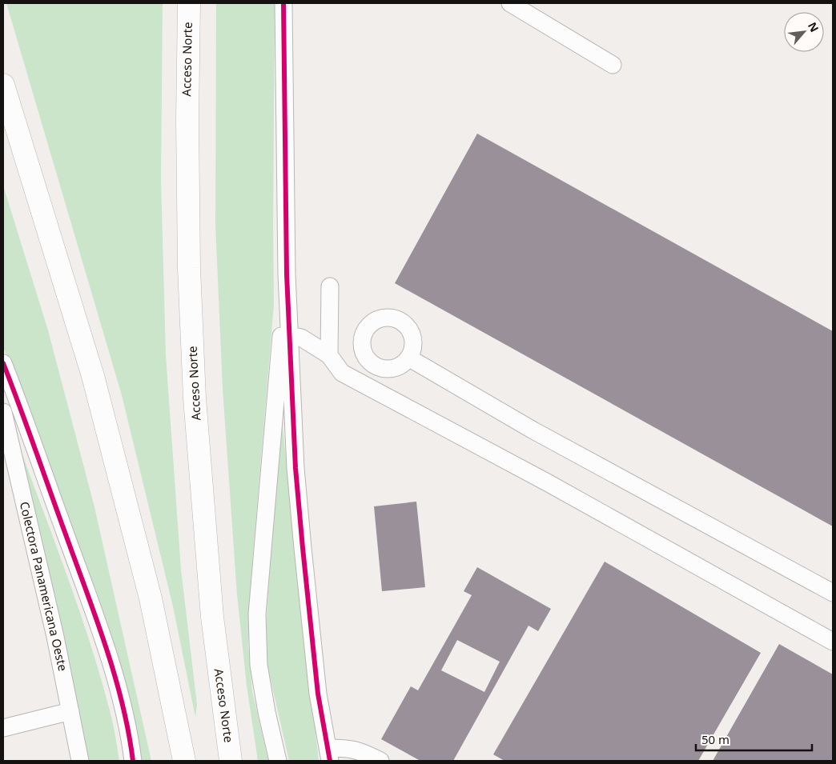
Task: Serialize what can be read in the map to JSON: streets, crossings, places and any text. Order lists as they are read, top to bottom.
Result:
{
  "streets": {
    "highway": ["Acceso Norte"],
    "street": ["Colectora Panamericana Oeste"]
  },
  "scale_bar": "50 m",
  "north": "top right"
}
